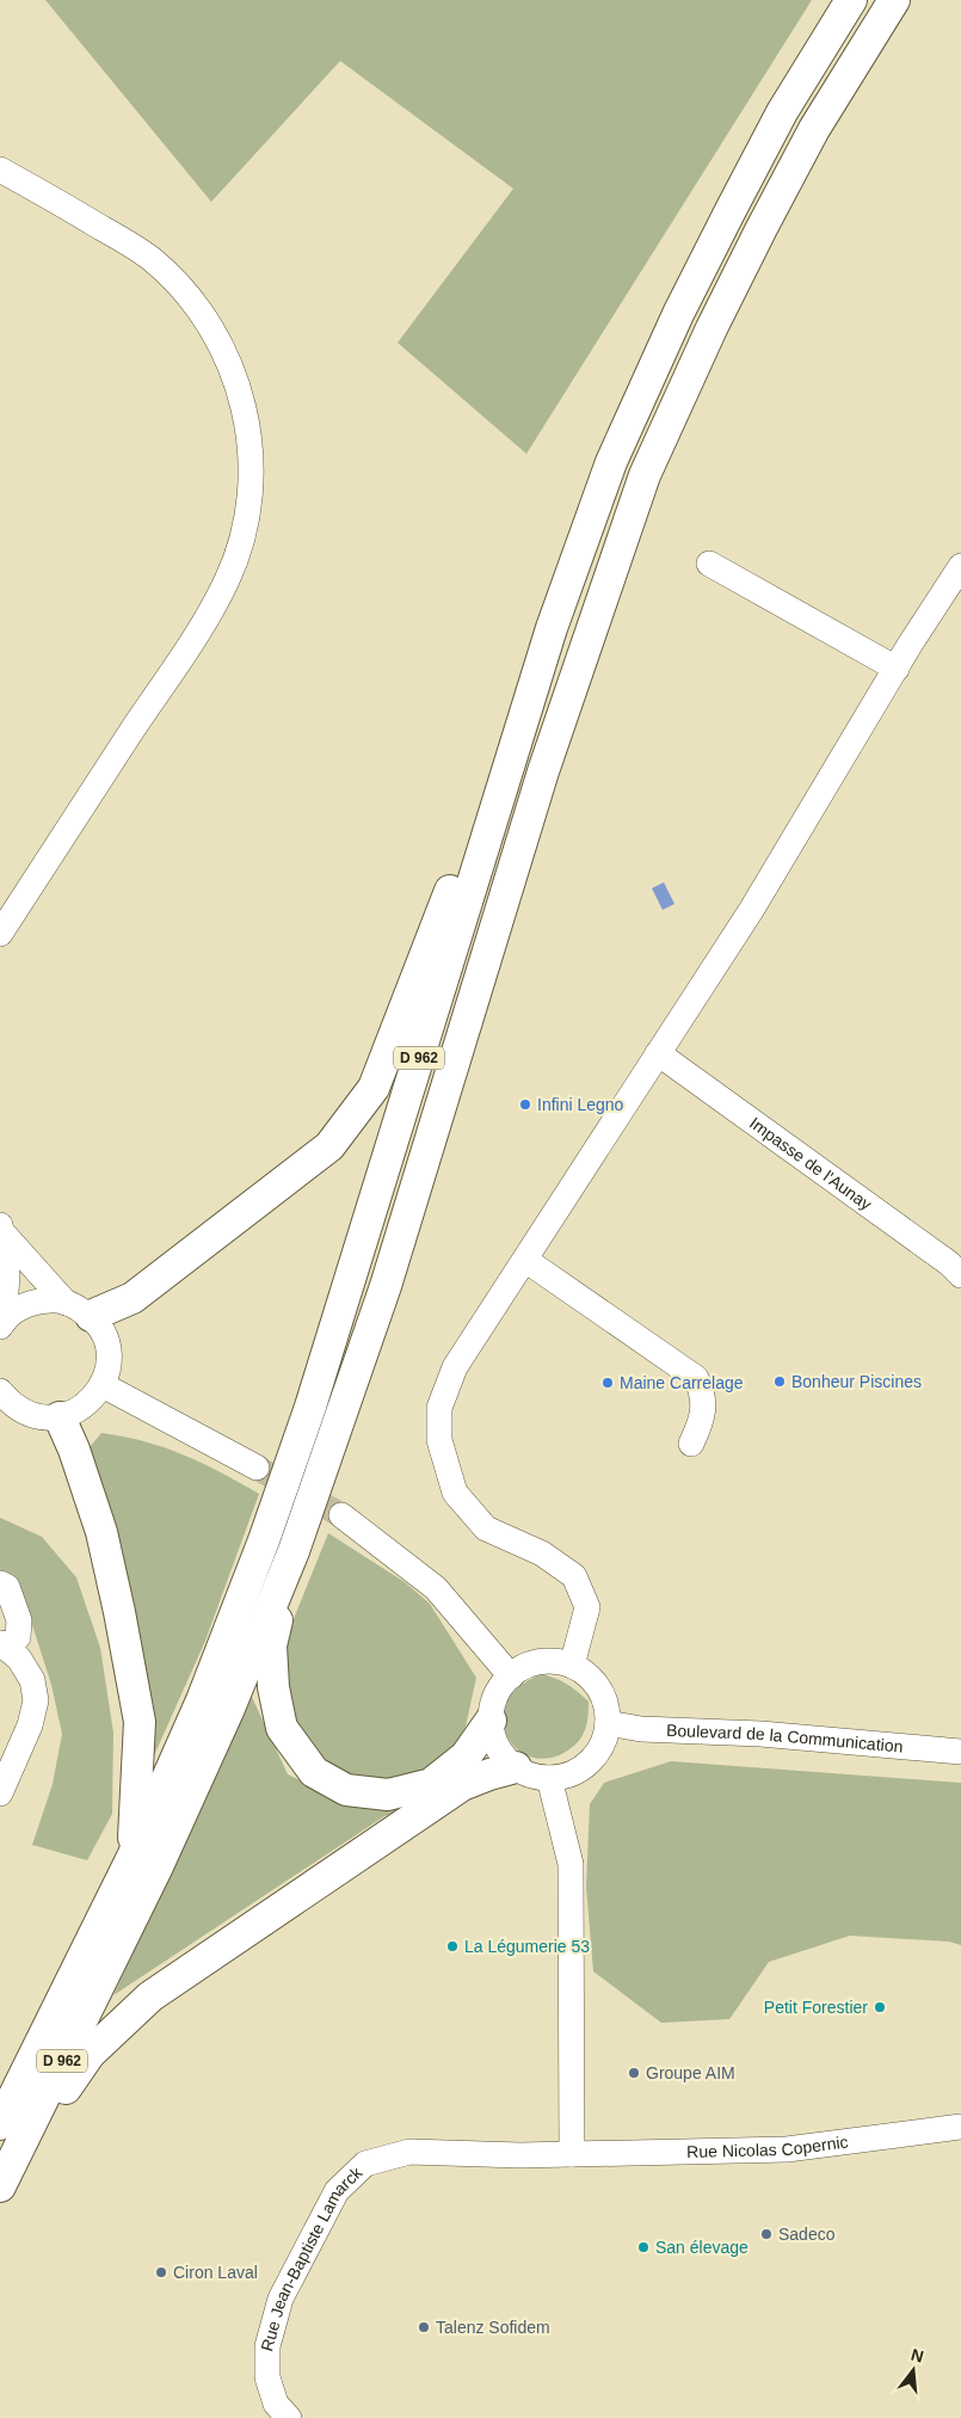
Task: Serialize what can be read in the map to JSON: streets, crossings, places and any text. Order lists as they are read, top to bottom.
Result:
{
  "streets": {
    "main road": ["D 962"],
    "street": [
      "Impasse de l'Aunay",
      "Boulevard de la Communication",
      "Rue Nicolas Copernic",
      "Rue Jean-Baptiste Lamarck"
    ]
  },
  "crossings": [
    ["Rue Nicolas Copernic", "Rue Jean-Baptiste Lamarck"]
  ],
  "places": [
    "Infini Legno",
    "Bonheur Piscines",
    "Maine Carrelage",
    "La Légumerie 53",
    "Petit Forestier",
    "Groupe AIM",
    "Sadeco",
    "San élevage",
    "Ciron Laval",
    "Talenz Sofidem"
  ],
  "north": "top"
}
